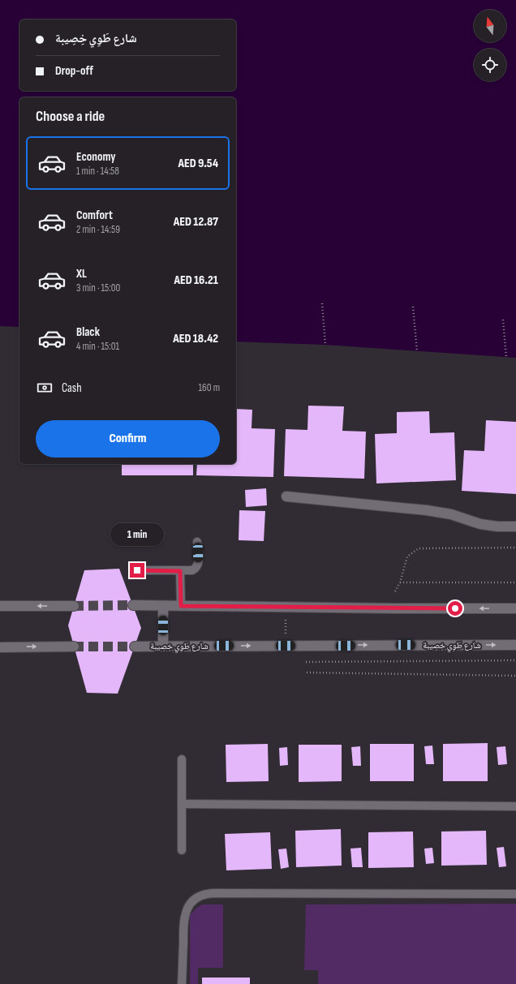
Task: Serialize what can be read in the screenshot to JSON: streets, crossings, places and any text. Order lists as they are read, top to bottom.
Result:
{
  "streets": {
    "street": ["شارع طَوِي خِصِيبة"]
  },
  "north": "top",
  "page": {
    "banner": ["شارع طَوِي خِصِيبة", "Drop-off"],
    "heading": "Choose a ride",
    "list": [
      {
        "name": "Economy",
        "note": "1 min · 14:58",
        "value": "AED 9.54"
      },
      {
        "name": "Comfort",
        "note": "2 min · 14:59",
        "value": "AED 12.87"
      },
      {
        "name": "XL",
        "note": "3 min · 15:00",
        "value": "AED 16.21"
      },
      {
        "name": "Black",
        "note": "4 min · 15:01",
        "value": "AED 18.42"
      }
    ],
    "pay": ["Cash", "160 m"],
    "buttons": "Confirm",
    "bubble": "1 min"
  }
}
